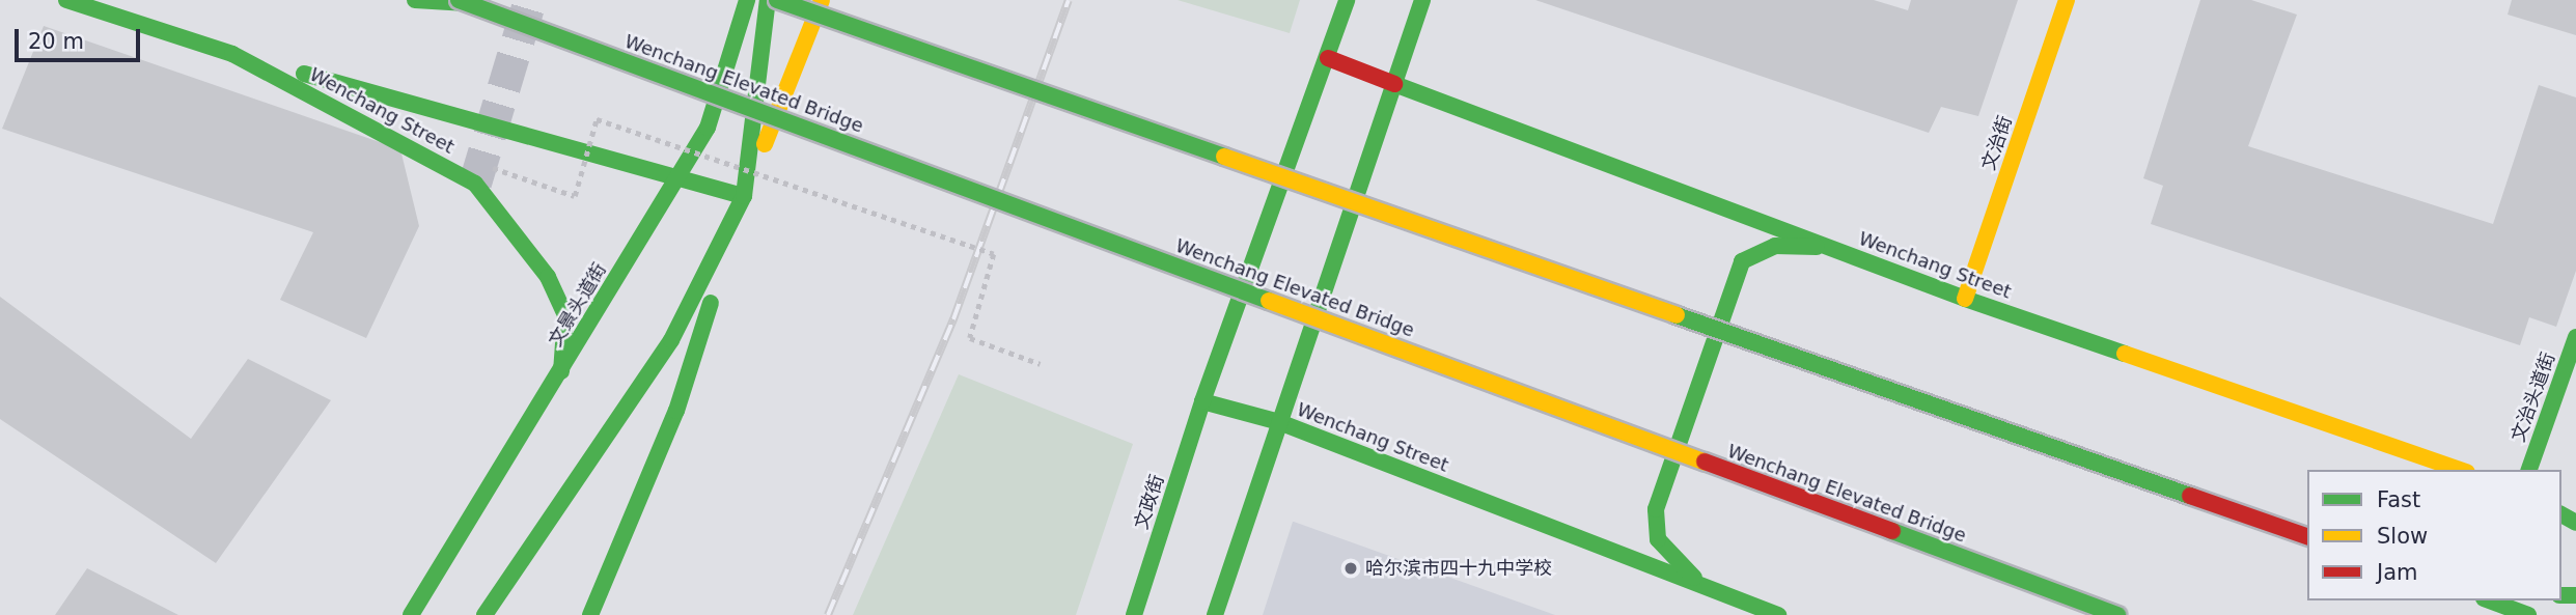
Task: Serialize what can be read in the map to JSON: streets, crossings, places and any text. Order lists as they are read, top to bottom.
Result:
{
  "streets": {
    "main road": [
      "Wenchang Elevated Bridge",
      "Wenchang Street",
      "文治街",
      "文景头道街",
      "文治头道街",
      "文政街"
    ]
  },
  "crossings": [
    ["Wenchang Street", "文治街"],
    ["Wenchang Street", "文景头道街"],
    ["Wenchang Street", "文政街"]
  ],
  "places": ["哈尔滨市四十九中学校"],
  "legend": ["Fast", "Slow", "Jam"],
  "scale_bar": "20 m"
}
